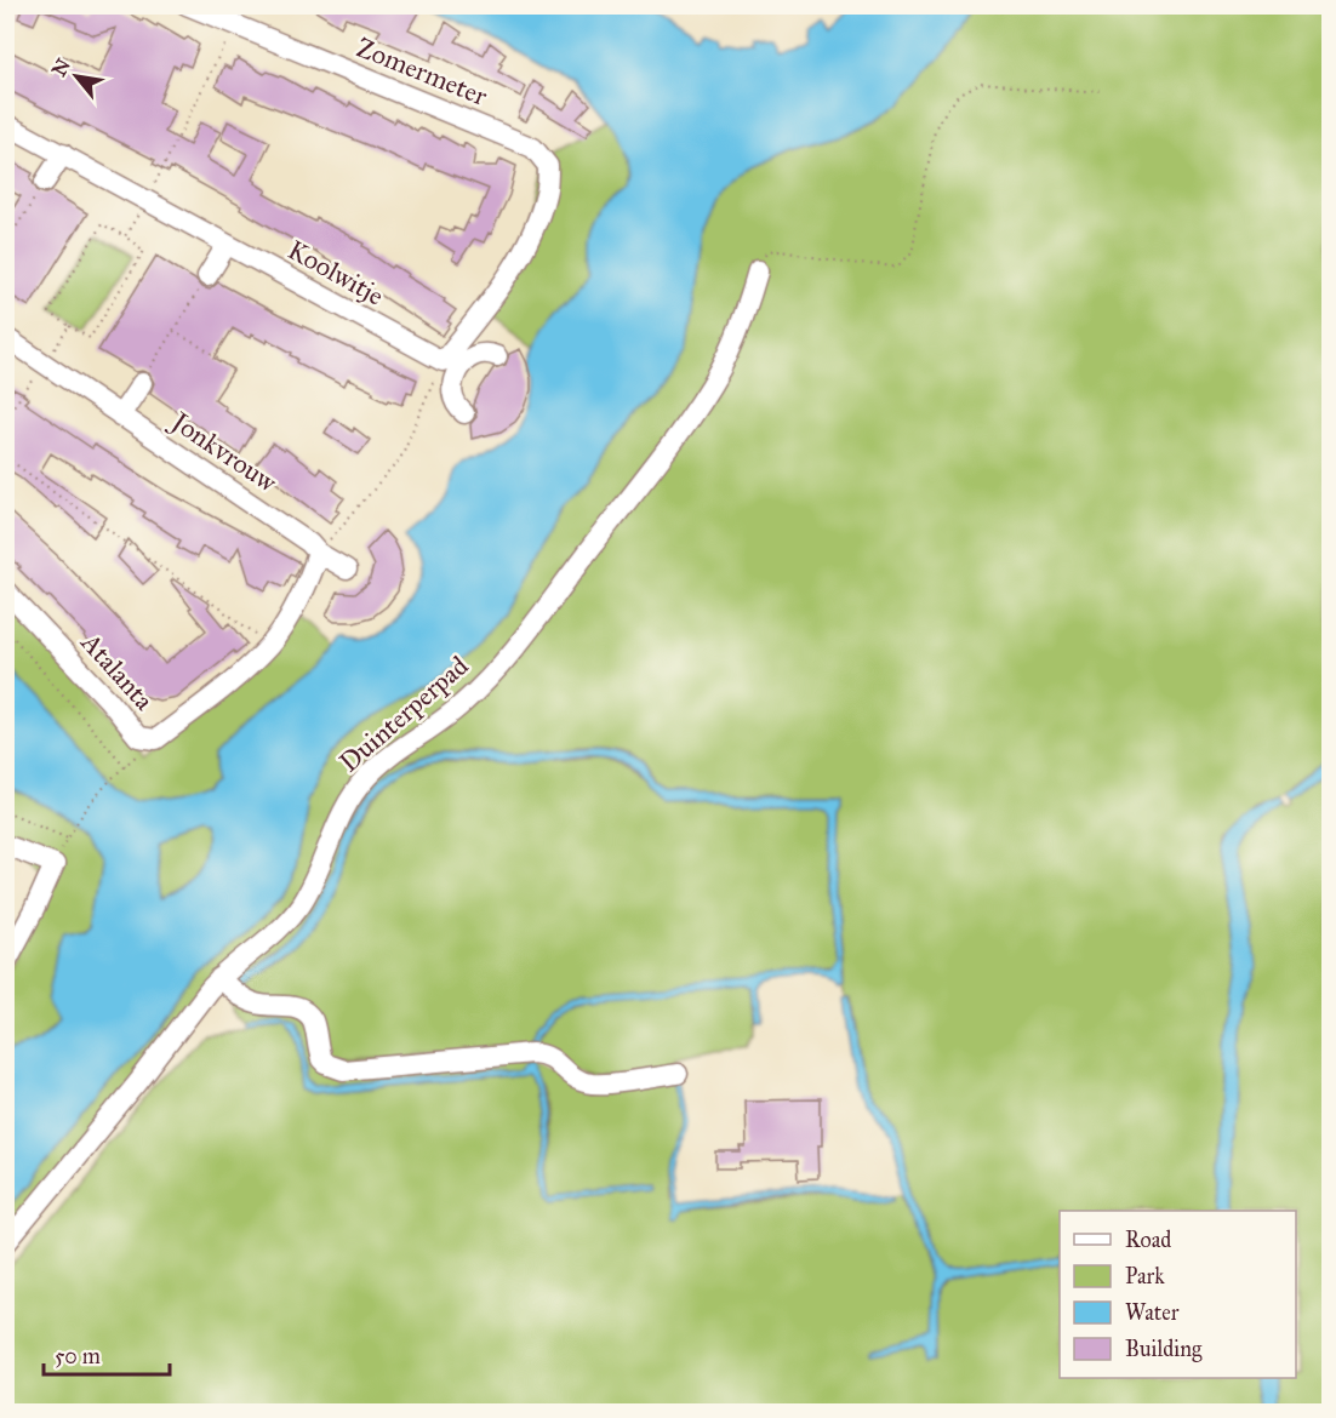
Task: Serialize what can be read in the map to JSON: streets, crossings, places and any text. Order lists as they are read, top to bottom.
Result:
{
  "streets": {
    "street": [
      "Zomermeter",
      "Koolwitje",
      "Jonkvrouw",
      "Atalanta",
      "Duinterperpad"
    ]
  },
  "crossings": [
    ["Zomermeter", "Koolwitje"]
  ],
  "legend": [
    "Road",
    "Park",
    "Water",
    "Building"
  ],
  "scale_bar": "50 m",
  "north": "top left"
}
